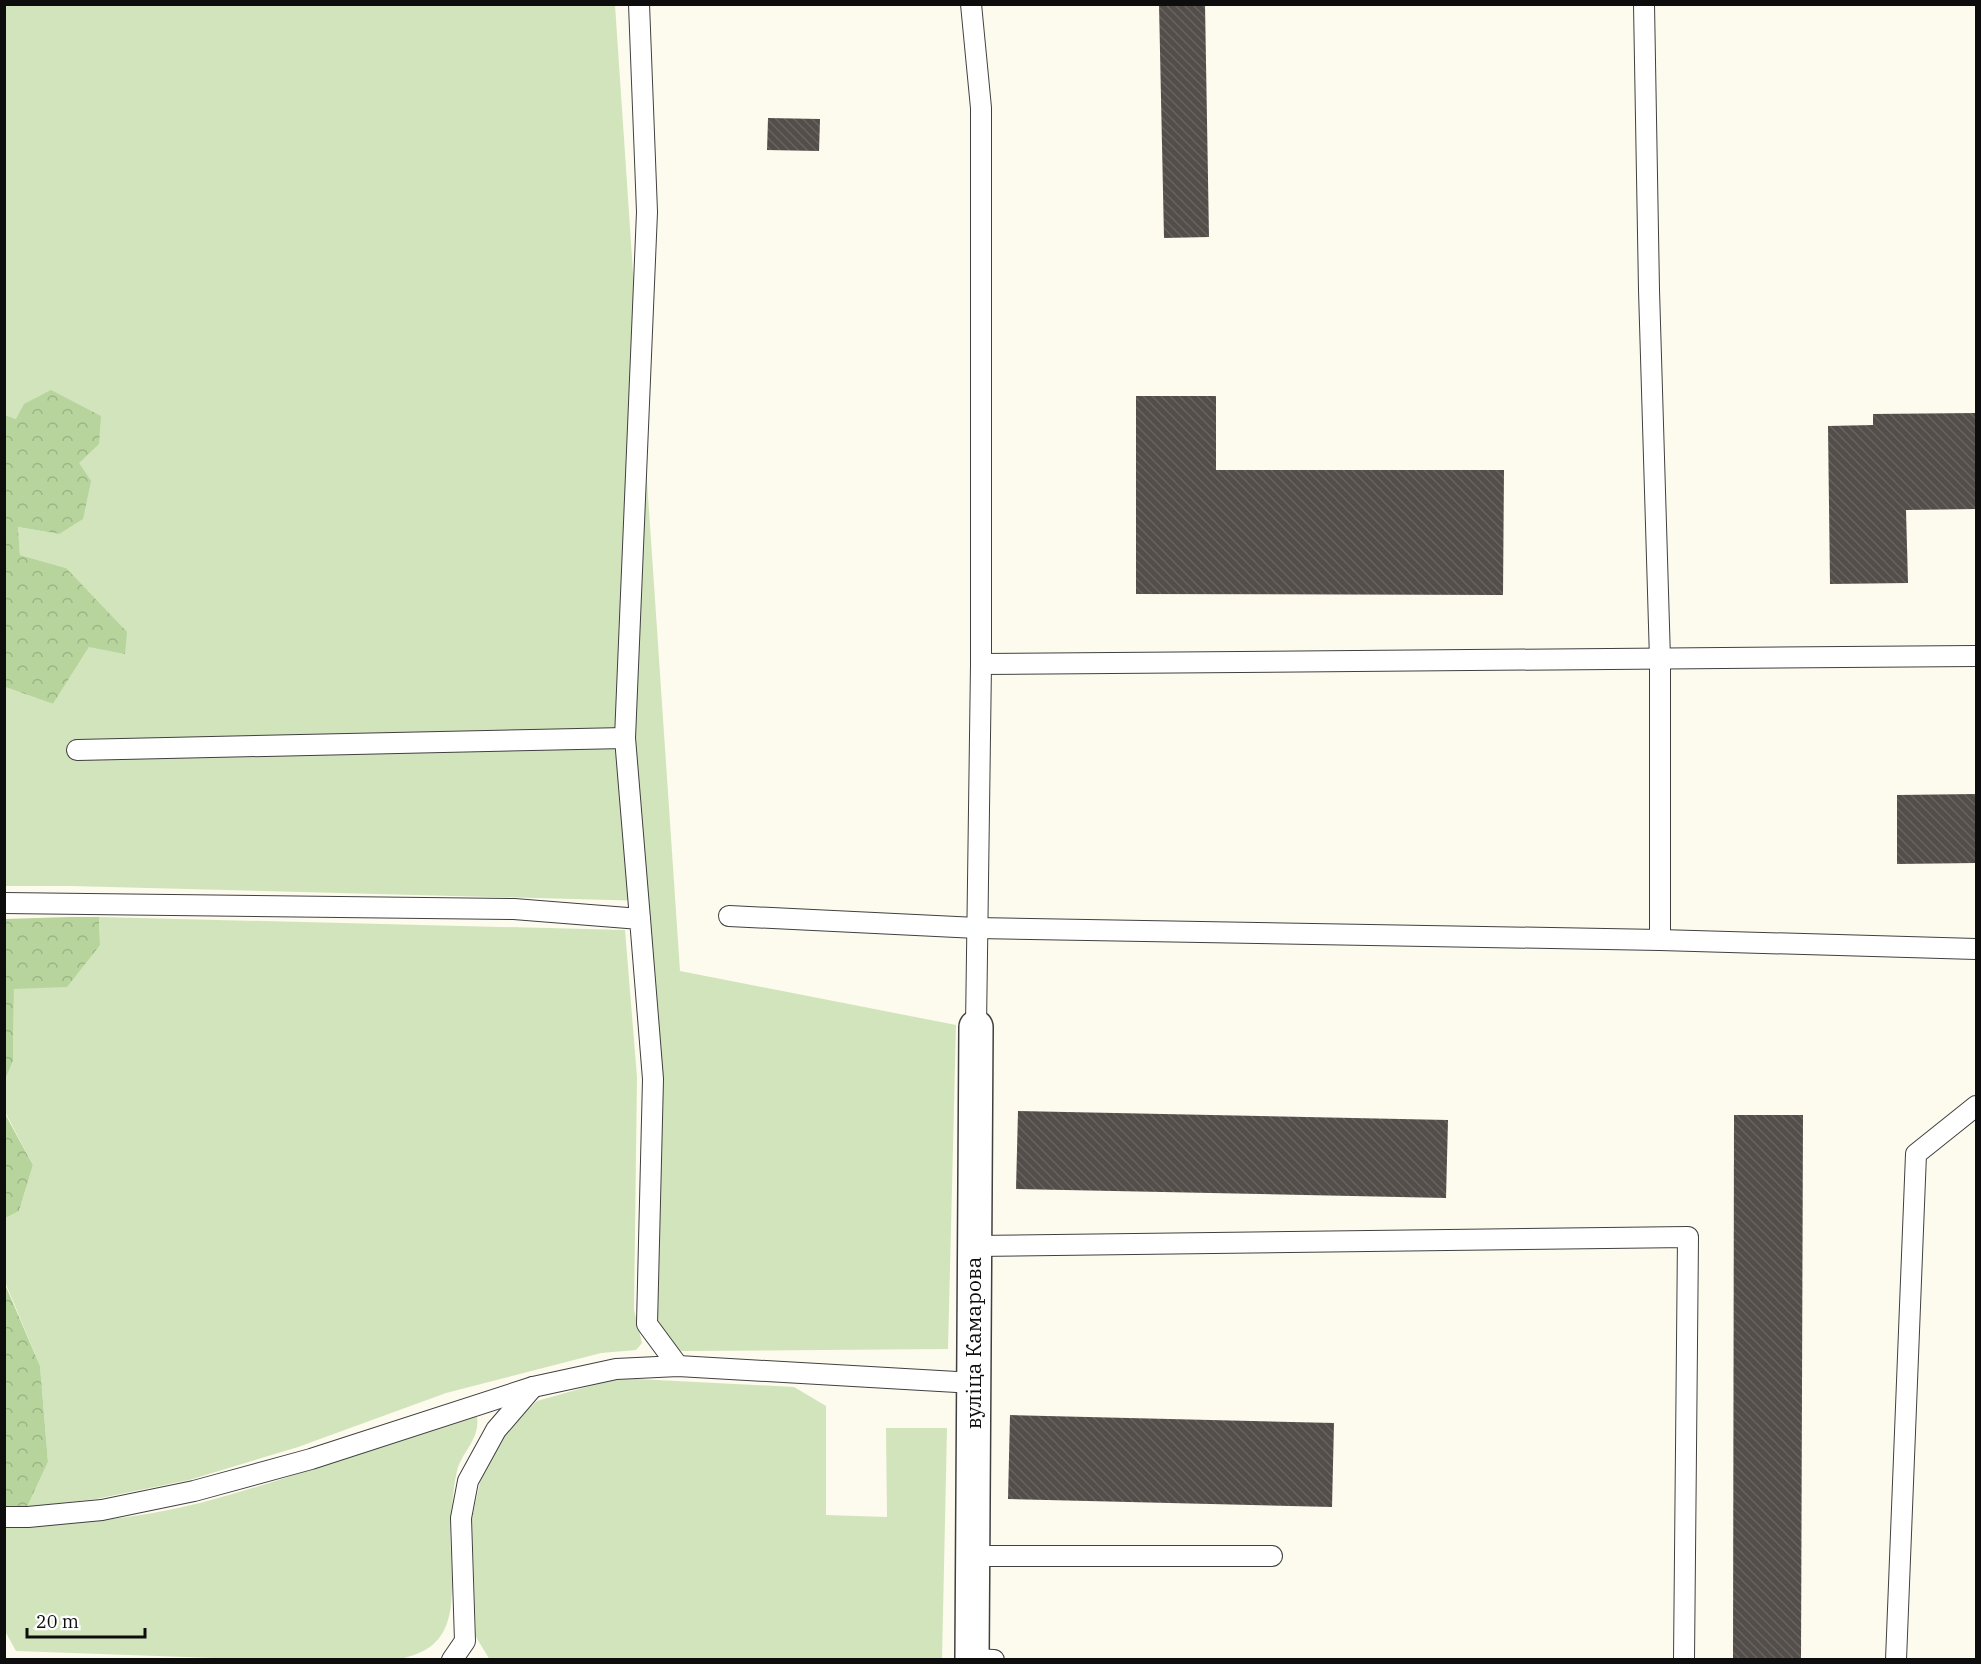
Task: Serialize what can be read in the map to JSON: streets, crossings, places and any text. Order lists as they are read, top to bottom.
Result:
{
  "streets": {
    "street": ["вуліца Камарова"]
  },
  "scale_bar": "20 m"
}
